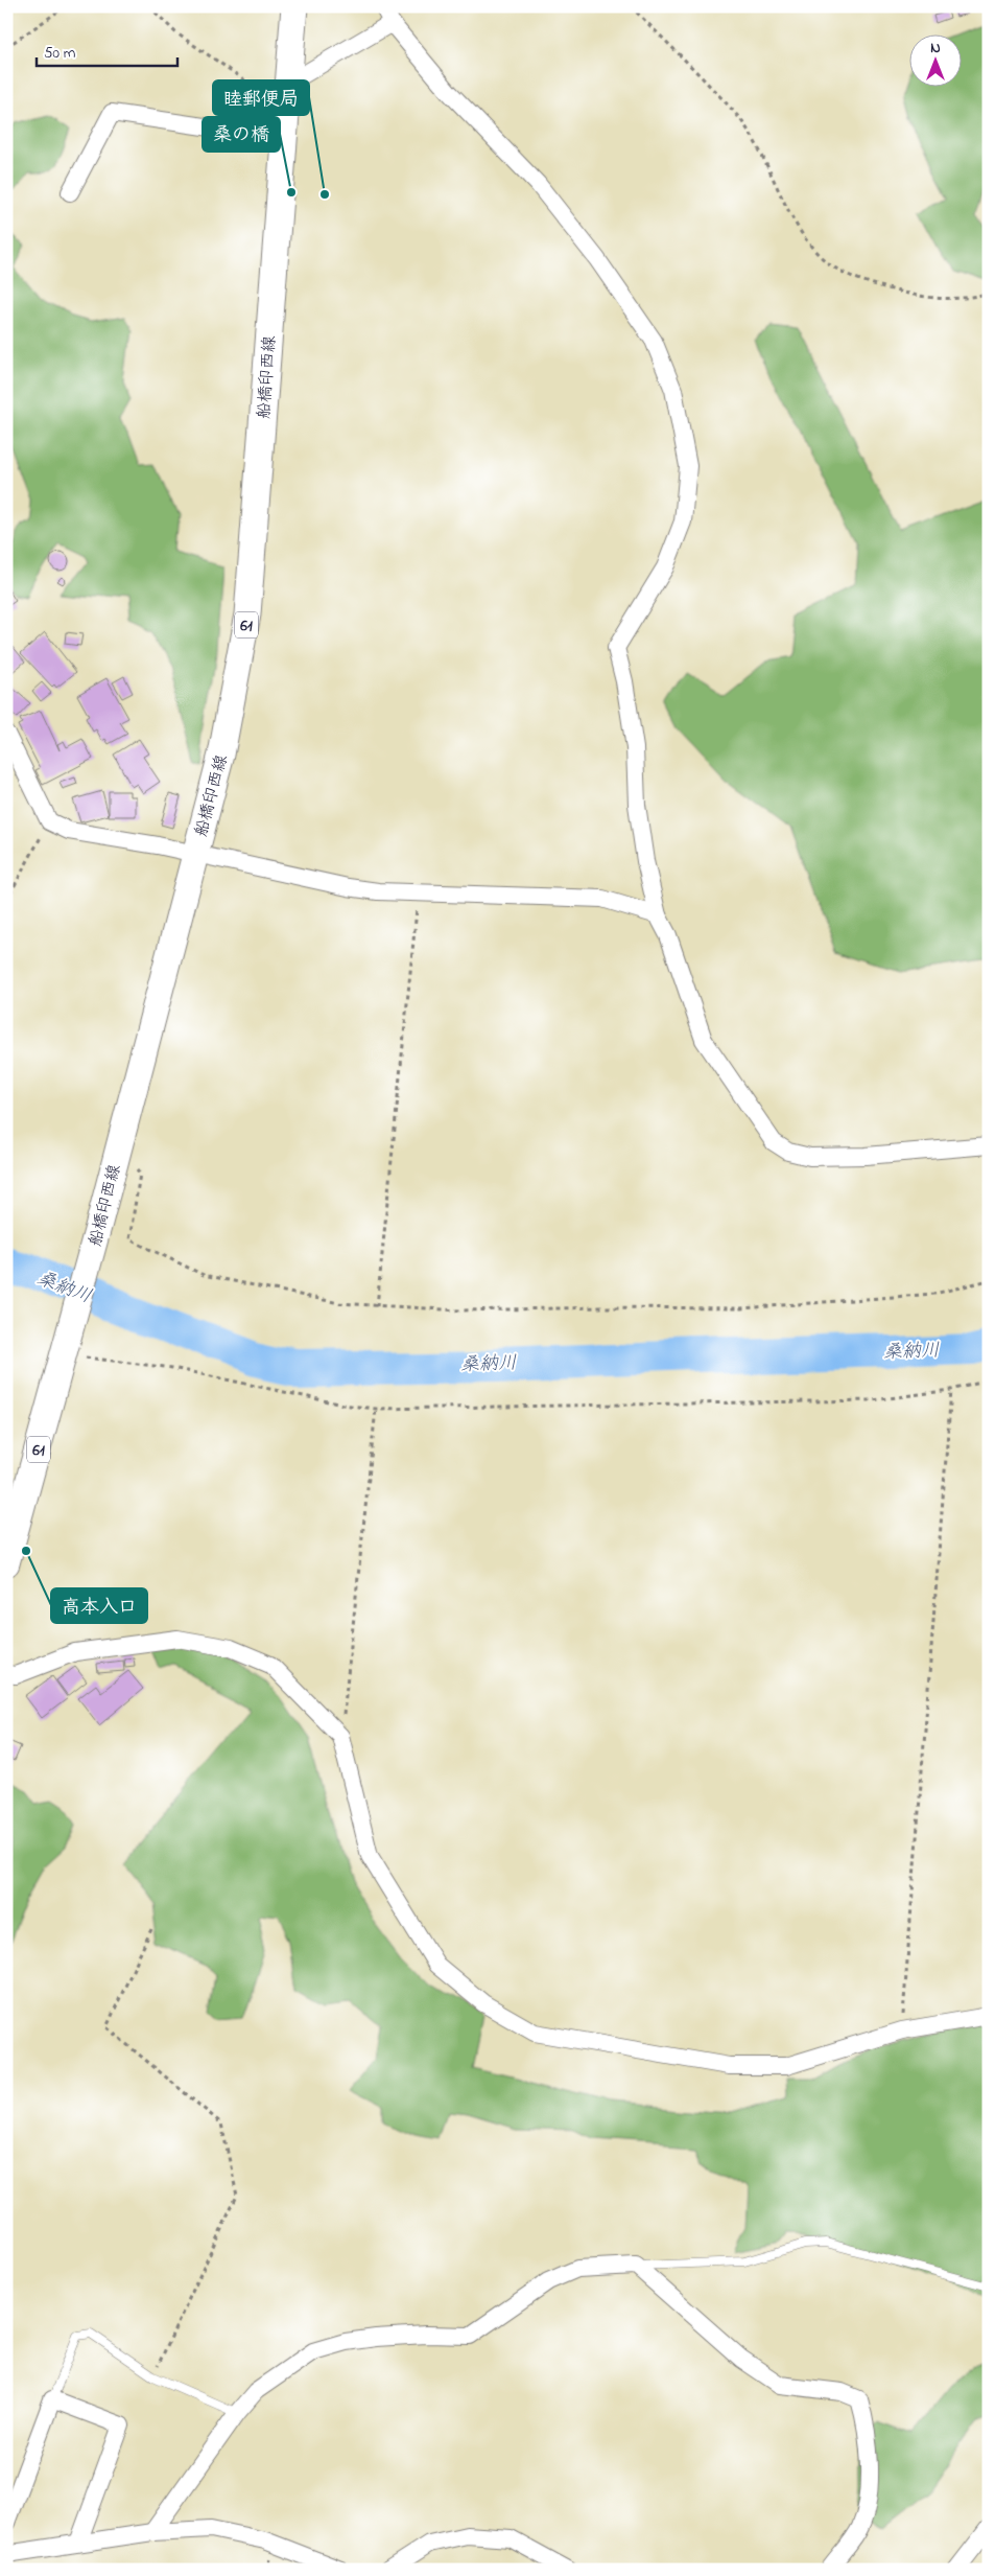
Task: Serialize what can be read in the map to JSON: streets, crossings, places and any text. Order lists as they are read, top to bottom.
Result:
{
  "streets": {
    "main road": ["船橋印西線", "61"]
  },
  "water": ["桑納川"],
  "places": ["桑の橋", "睦郵便局", "高本入口"],
  "scale_bar": "50 m",
  "north": "top"
}
